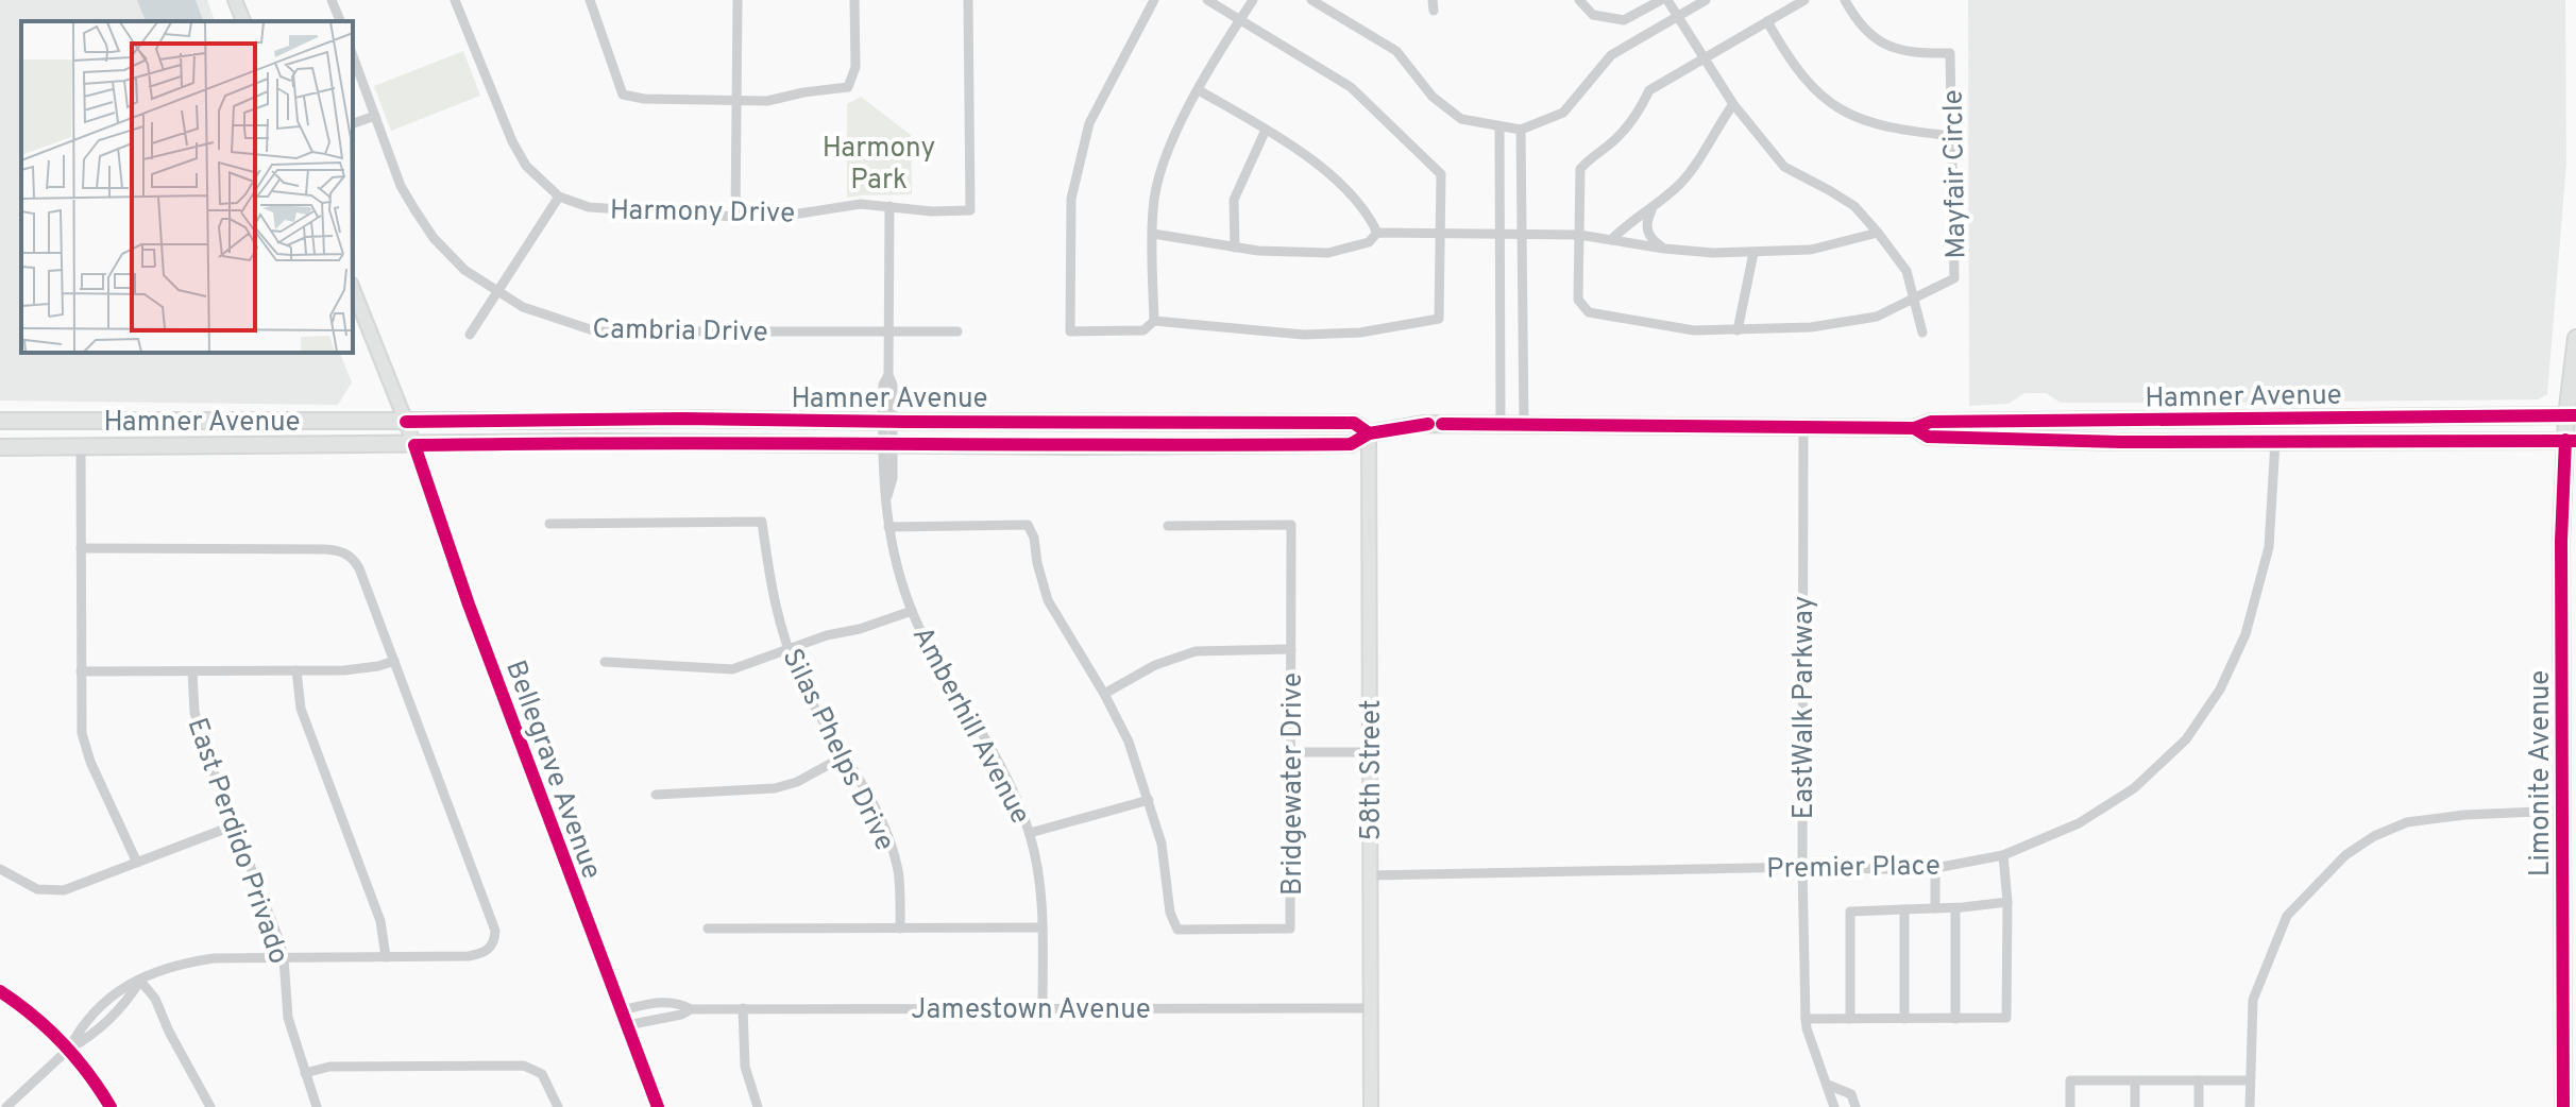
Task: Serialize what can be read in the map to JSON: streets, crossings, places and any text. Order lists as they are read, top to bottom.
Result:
{
  "streets": {
    "main road": [
      "Hamner Avenue",
      "Bellegrave Avenue",
      "58th Street",
      "Limonite Avenue"
    ],
    "street": [
      "Mayfair Circle",
      "Harmony Drive",
      "Cambria Drive",
      "EastWalk Parkway",
      "Amberhill Avenue",
      "Silas Phelps Drive",
      "Bridgewater Drive",
      "East Perdido Privado",
      "Premier Place",
      "Jamestown Avenue"
    ]
  },
  "crossings": [
    ["Harmony Drive", "Amberhill Avenue"],
    ["Cambria Drive", "Amberhill Avenue"],
    ["Hamner Avenue", "EastWalk Parkway"],
    ["Hamner Avenue", "Amberhill Avenue"],
    ["Hamner Avenue", "Bellegrave Avenue"],
    ["Hamner Avenue", "58th Street"],
    ["Hamner Avenue", "Limonite Avenue"],
    ["Hamner Avenue", "Premier Place"],
    ["EastWalk Parkway", "Premier Place"],
    ["Amberhill Avenue", "Jamestown Avenue"],
    ["Bellegrave Avenue", "Jamestown Avenue"],
    ["58th Street", "Premier Place"],
    ["58th Street", "Jamestown Avenue"]
  ],
  "parks": ["Harmony Park"]
}
